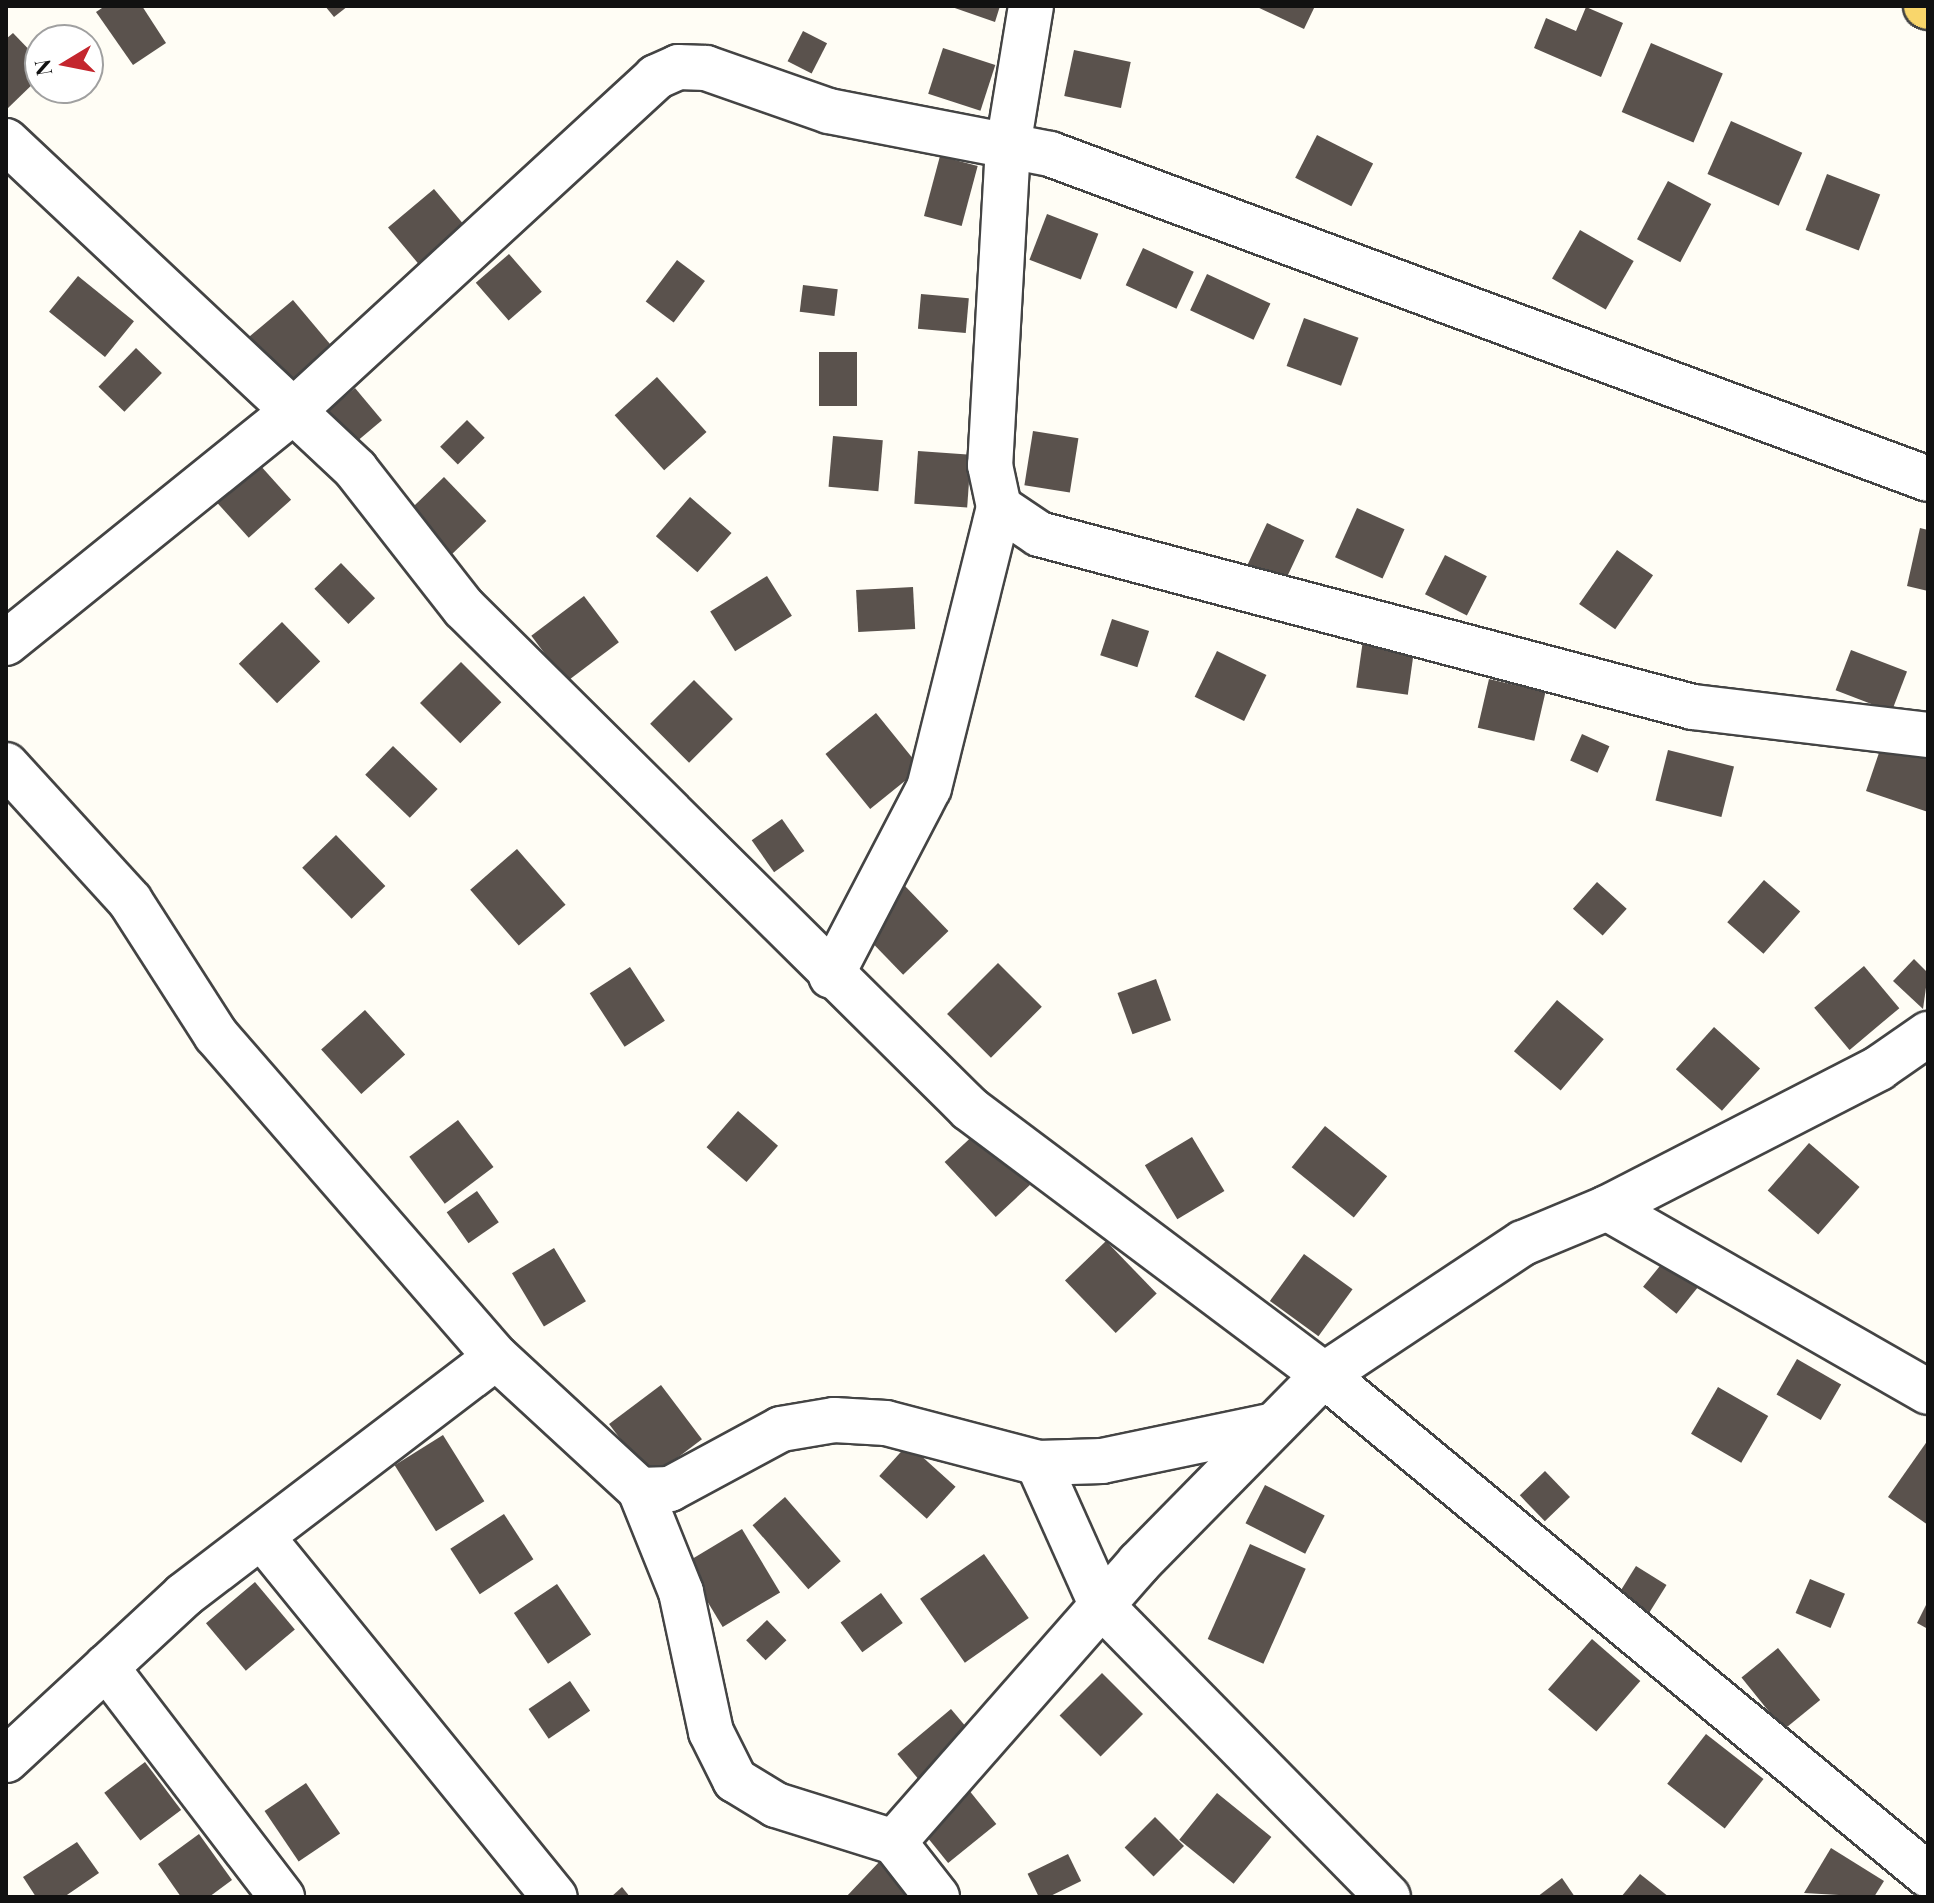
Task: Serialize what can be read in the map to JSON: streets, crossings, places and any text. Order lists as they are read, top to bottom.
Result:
{
  "north": "left"
}
